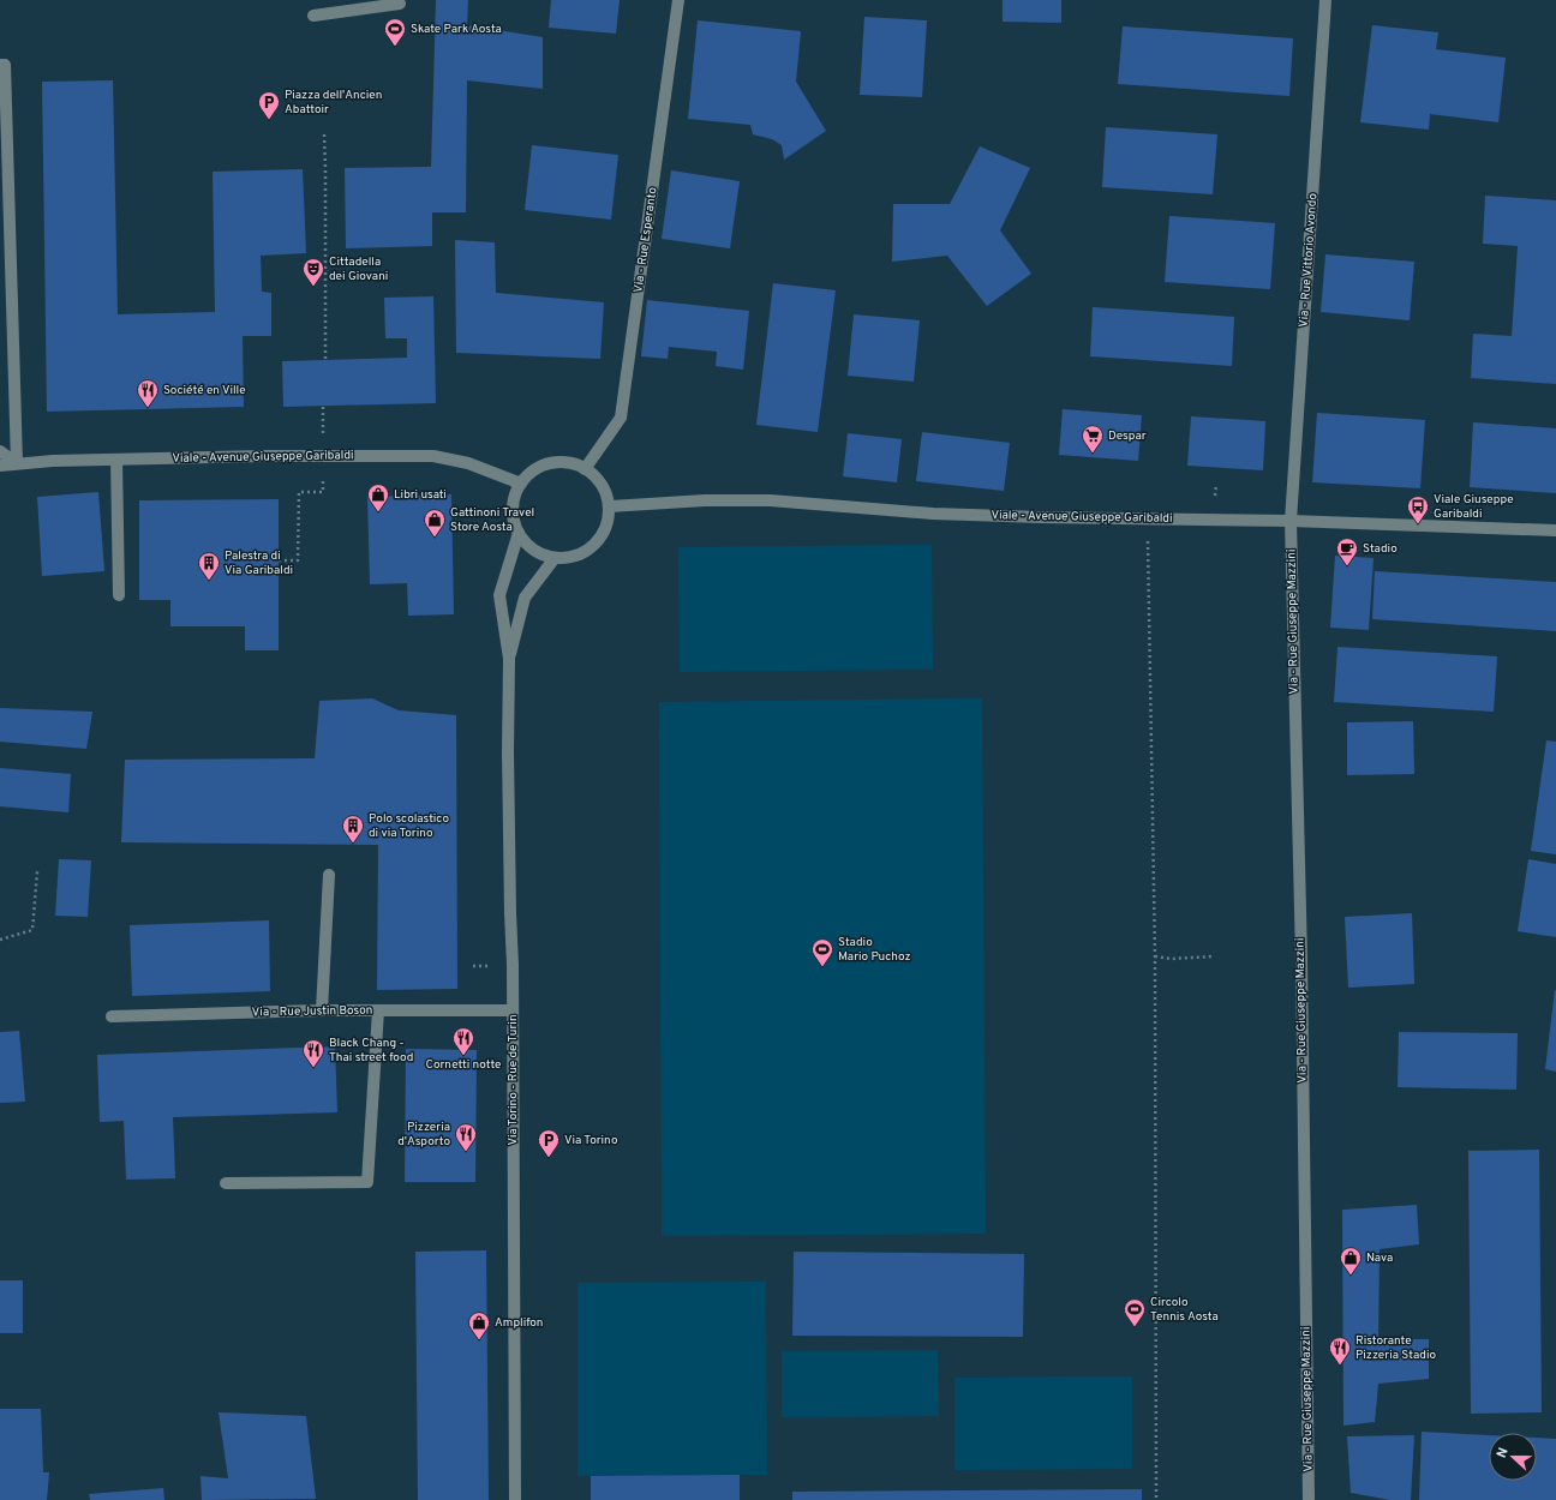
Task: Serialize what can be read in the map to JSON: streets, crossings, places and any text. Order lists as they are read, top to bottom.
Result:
{
  "streets": {
    "street": [
      "Via - Rue Esperanto",
      "Via - Rue Vittorio Avondo",
      "Viale - Avenue Giuseppe Garibaldi",
      "Via - Rue Giuseppe Mazzini",
      "Via - Rue Justin Boson",
      "Via Torino - Rue de Turin"
    ]
  },
  "crossings": [
    ["Via - Rue Esperanto", "Viale - Avenue Giuseppe Garibaldi"],
    ["Via - Rue Esperanto", "Via Torino - Rue de Turin"],
    ["Via - Rue Vittorio Avondo", "Viale - Avenue Giuseppe Garibaldi"],
    ["Via - Rue Vittorio Avondo", "Via - Rue Giuseppe Mazzini"],
    ["Viale - Avenue Giuseppe Garibaldi", "Via - Rue Giuseppe Mazzini"],
    ["Viale - Avenue Giuseppe Garibaldi", "Via Torino - Rue de Turin"],
    ["Via - Rue Justin Boson", "Via Torino - Rue de Turin"]
  ],
  "places": {
    "sports": ["Skate Park Aosta", "Stadio Mario Puchoz", "Circolo Tennis Aosta"],
    "parking": ["Piazza dell'Ancien Abattoir", "Via Torino"],
    "theatre": ["Cittadella dei Giovani"],
    "restaurant": [
      "Société en Ville",
      "Cornetti notte",
      "Black Chang - Thai street food",
      "Pizzeria d'Asporto",
      "Ristorante Pizzeria Stadio"
    ],
    "supermarket": ["Despar"],
    "shop": [
      "Libri usati",
      "Gattinoni Travel Store Aosta",
      "Nava",
      "Amplifon"
    ],
    "bus stop": ["Viale Giuseppe Garibaldi"],
    "cafe": ["Stadio"],
    "building": ["Palestra di Via Garibaldi", "Polo scolastico di via Torino"]
  },
  "north": "left"
}
